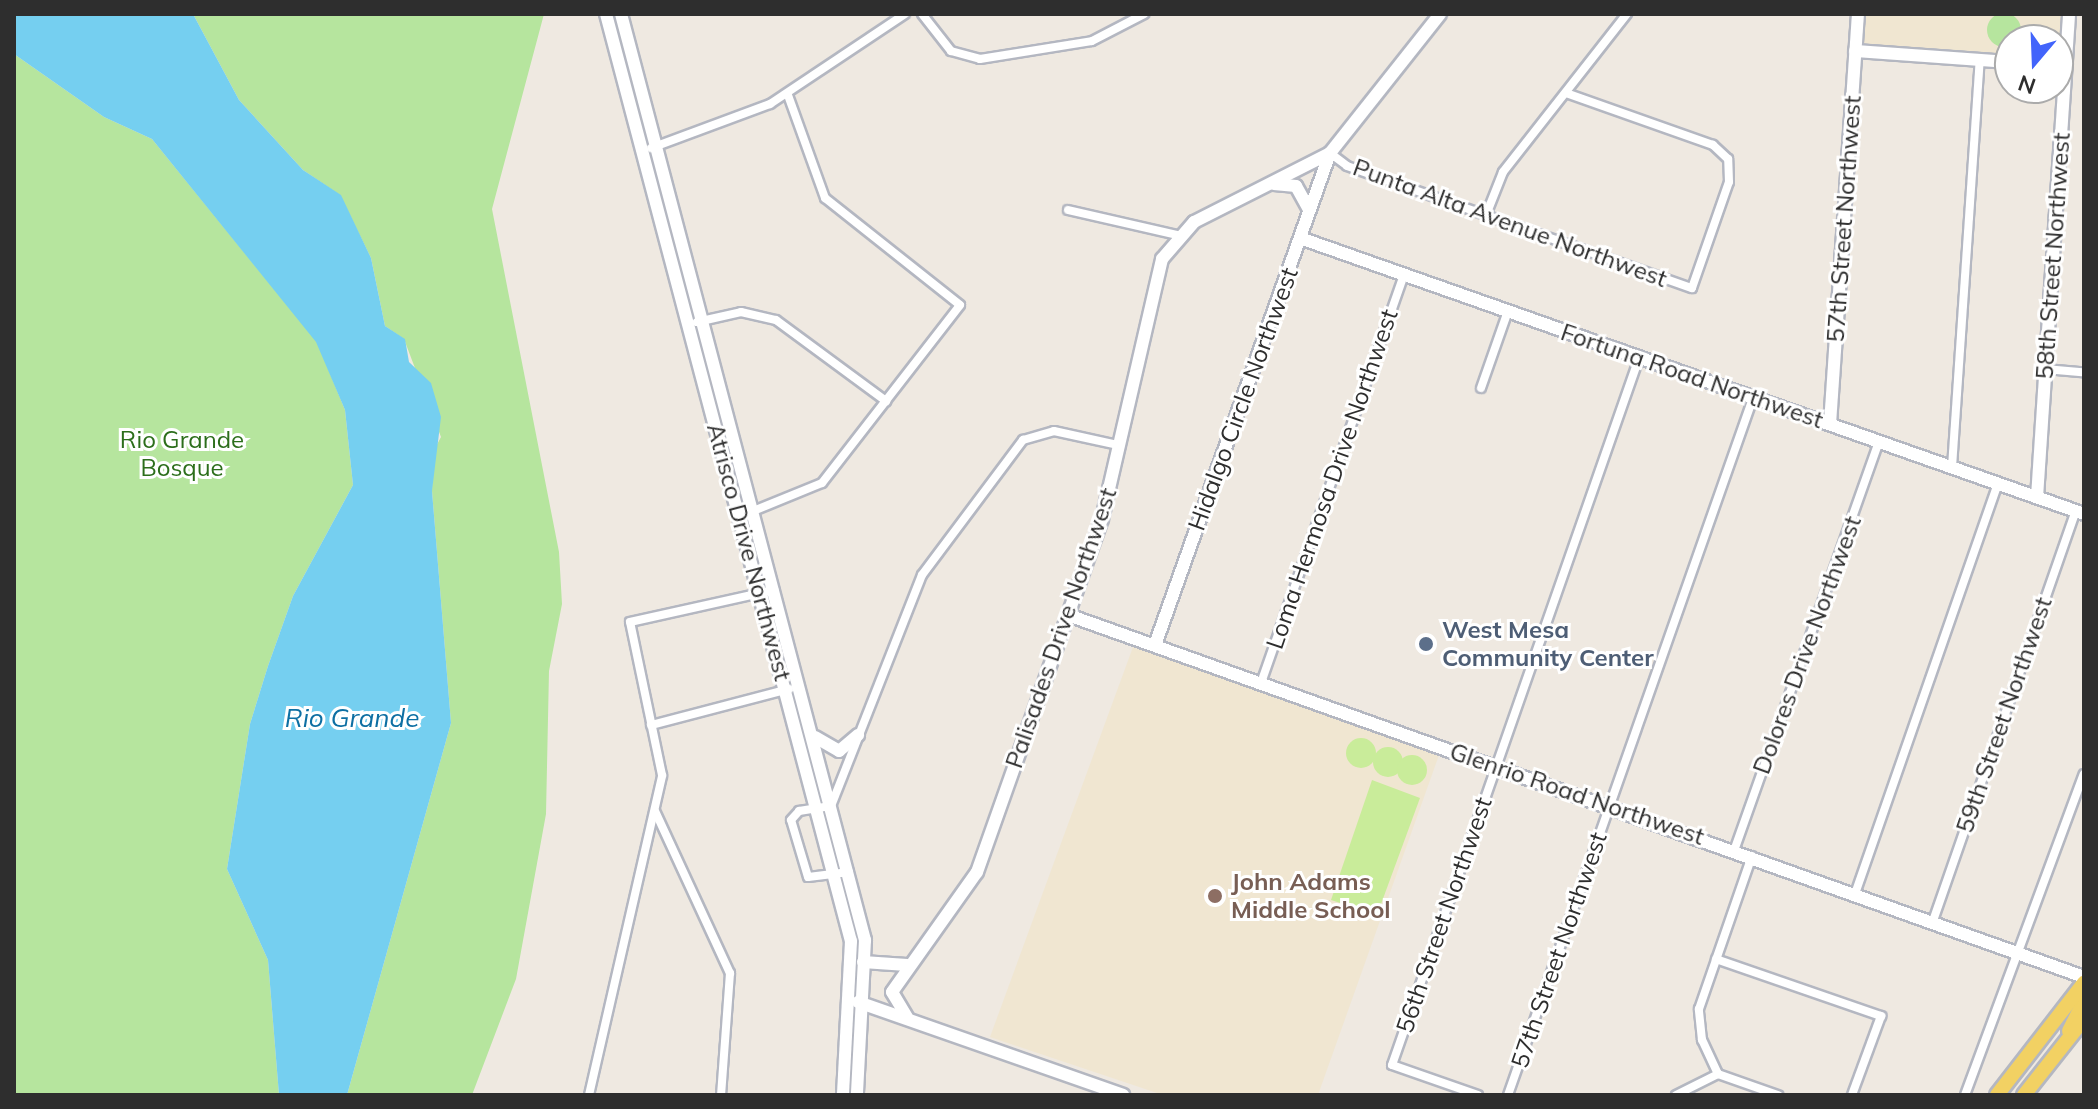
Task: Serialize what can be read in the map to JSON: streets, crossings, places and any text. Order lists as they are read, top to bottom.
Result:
{
  "streets": {
    "street": [
      "57th Street Northwest",
      "Punta Alta Avenue Northwest",
      "58th Street Northwest",
      "Fortuna Road Northwest",
      "Hidalgo Circle Northwest",
      "Loma Hermosa Drive Northwest",
      "Atrisco Drive Northwest",
      "Palisades Drive Northwest",
      "Dolores Drive Northwest",
      "59th Street Northwest",
      "Glenrio Road Northwest",
      "56th Street Northwest"
    ]
  },
  "crossings": [
    ["57th Street Northwest", "Fortuna Road Northwest"],
    ["57th Street Northwest", "Glenrio Road Northwest"],
    ["Punta Alta Avenue Northwest", "Hidalgo Circle Northwest"],
    ["58th Street Northwest", "Fortuna Road Northwest"],
    ["Fortuna Road Northwest", "Hidalgo Circle Northwest"],
    ["Fortuna Road Northwest", "Loma Hermosa Drive Northwest"],
    ["Fortuna Road Northwest", "Dolores Drive Northwest"],
    ["Fortuna Road Northwest", "59th Street Northwest"],
    ["Fortuna Road Northwest", "56th Street Northwest"],
    ["Hidalgo Circle Northwest", "Glenrio Road Northwest"],
    ["Loma Hermosa Drive Northwest", "Glenrio Road Northwest"],
    ["Palisades Drive Northwest", "Glenrio Road Northwest"],
    ["Dolores Drive Northwest", "Glenrio Road Northwest"],
    ["59th Street Northwest", "Glenrio Road Northwest"],
    ["Glenrio Road Northwest", "56th Street Northwest"]
  ],
  "water": ["Rio Grande"],
  "parks": ["Rio Grande Bosque"],
  "places": ["West Mesa Community Center", "John Adams Middle School"],
  "north": "bottom"
}
